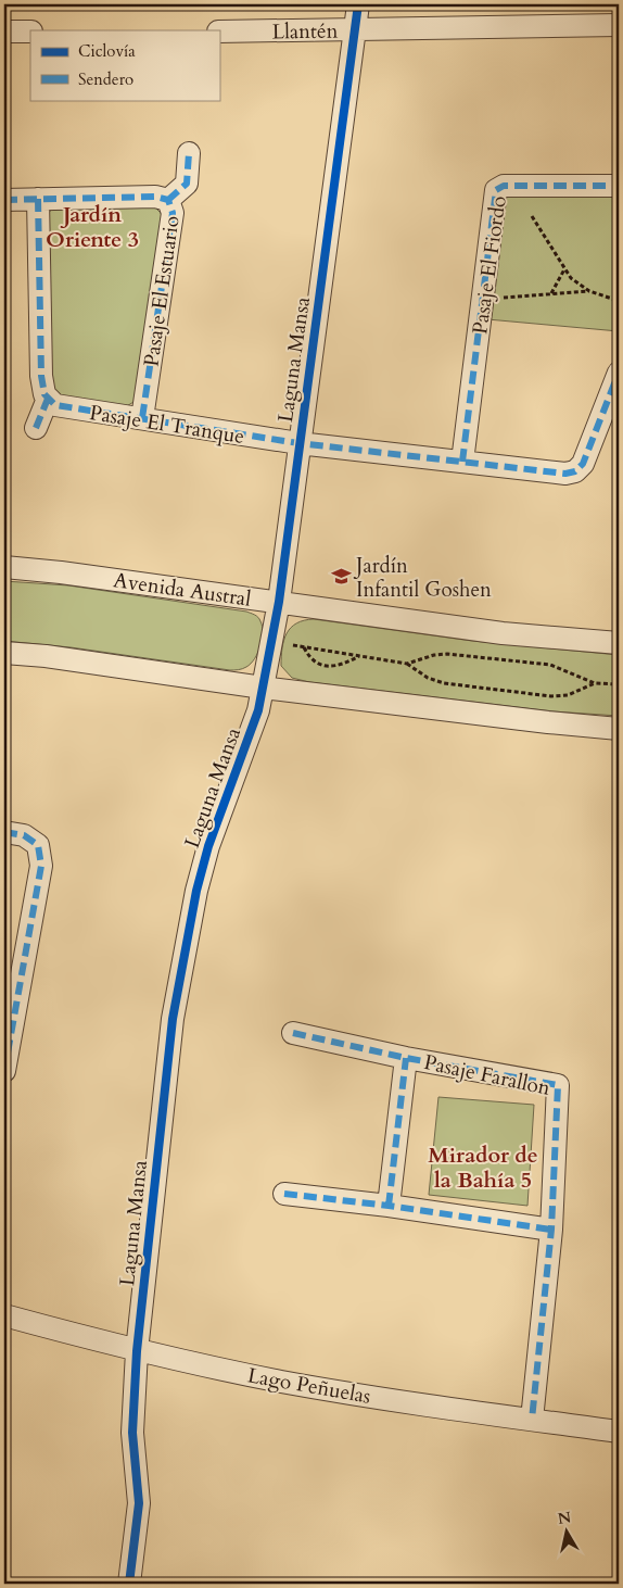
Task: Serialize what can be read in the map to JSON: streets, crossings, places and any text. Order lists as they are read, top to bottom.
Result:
{
  "streets": {
    "street": [
      "Llantén",
      "Pasaje El Fiordo",
      "Pasaje El Estuario",
      "Laguna Mansa",
      "Pasaje El Tranque",
      "Avenida Austral",
      "Pasaje Farallon",
      "Lago Peñuelas"
    ]
  },
  "crossings": [
    ["Llantén", "Laguna Mansa"],
    ["Pasaje El Fiordo", "Pasaje El Tranque"],
    ["Pasaje El Estuario", "Pasaje El Tranque"],
    ["Laguna Mansa", "Pasaje El Tranque"],
    ["Laguna Mansa", "Avenida Austral"],
    ["Laguna Mansa", "Lago Peñuelas"],
    ["Pasaje Farallon", "Lago Peñuelas"]
  ],
  "districts": ["Jardín Oriente 3", "Mirador de la Bahía 5"],
  "places": {
    "school or university": ["Jardín Infantil Goshen"]
  },
  "legend": ["Ciclovía", "Sendero"],
  "north": "top"
}
